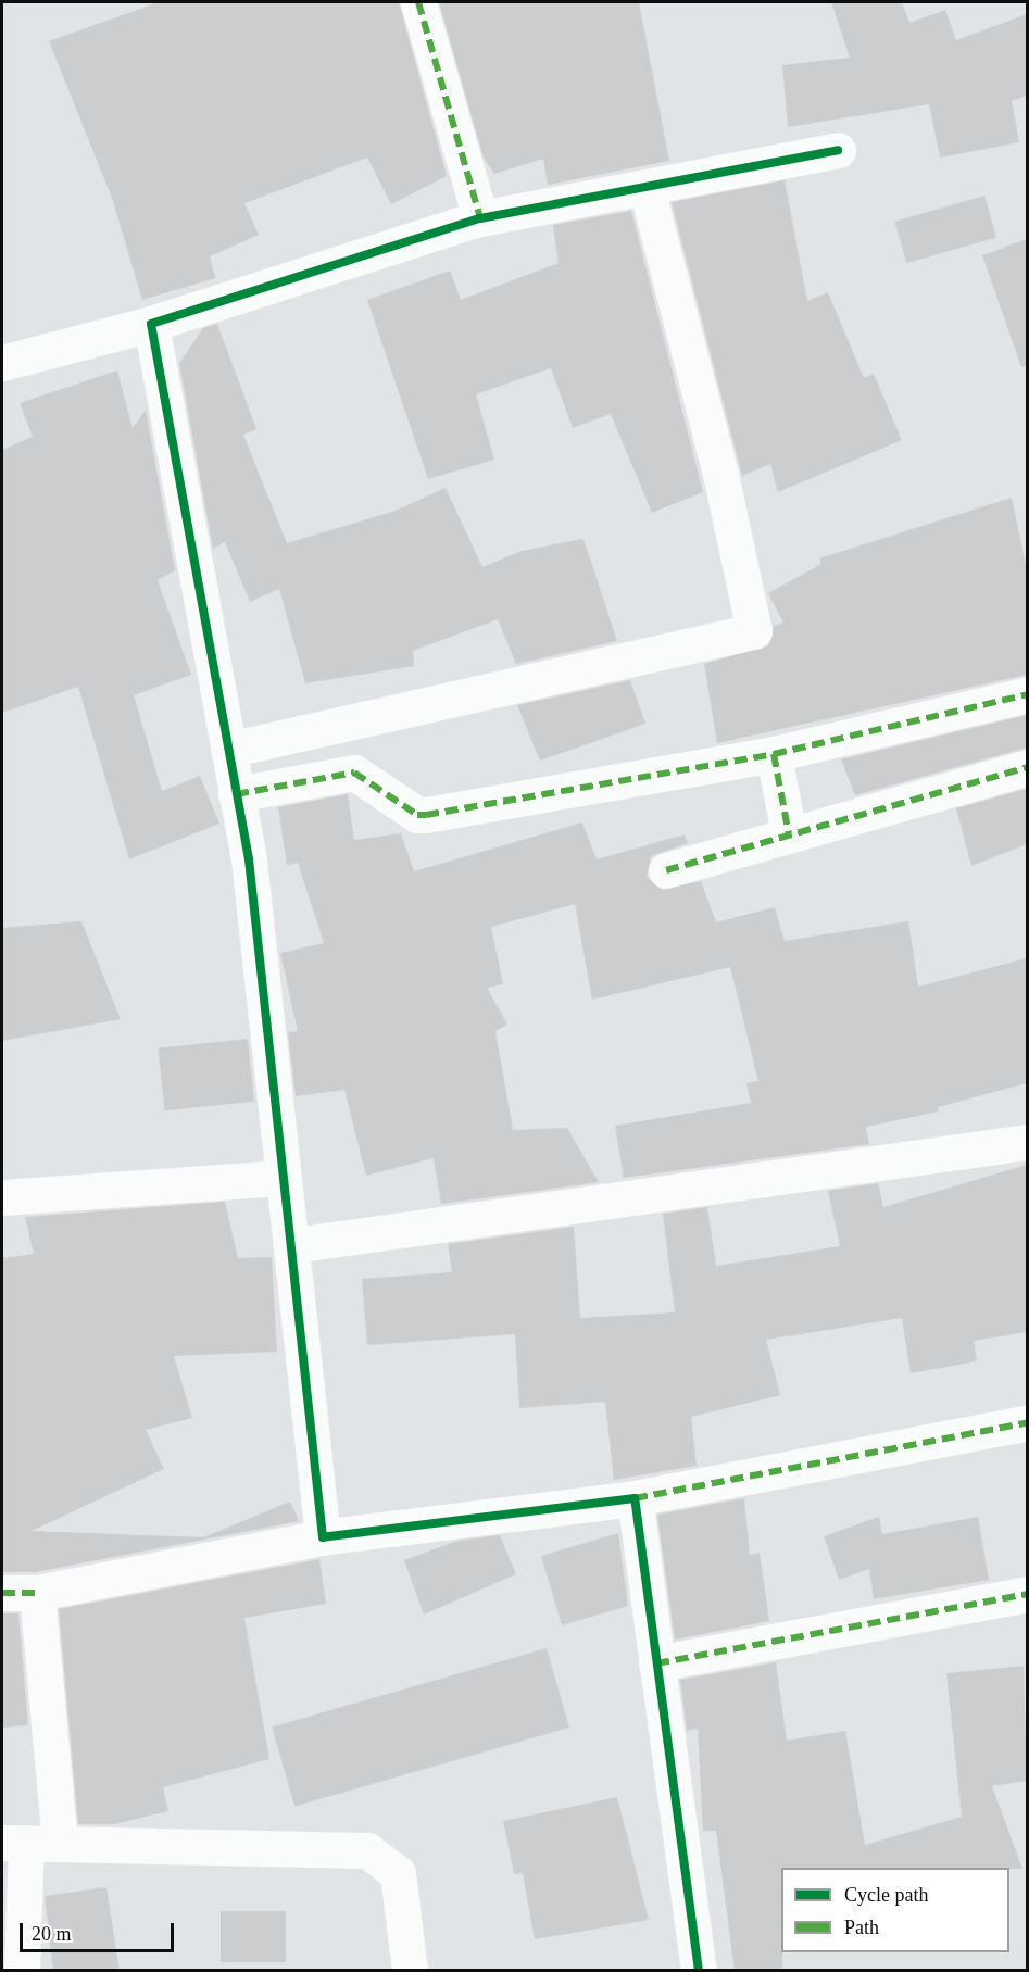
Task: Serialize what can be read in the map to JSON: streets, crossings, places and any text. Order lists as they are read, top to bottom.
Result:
{
  "legend": ["Cycle path", "Path"],
  "scale_bar": "20 m"
}
